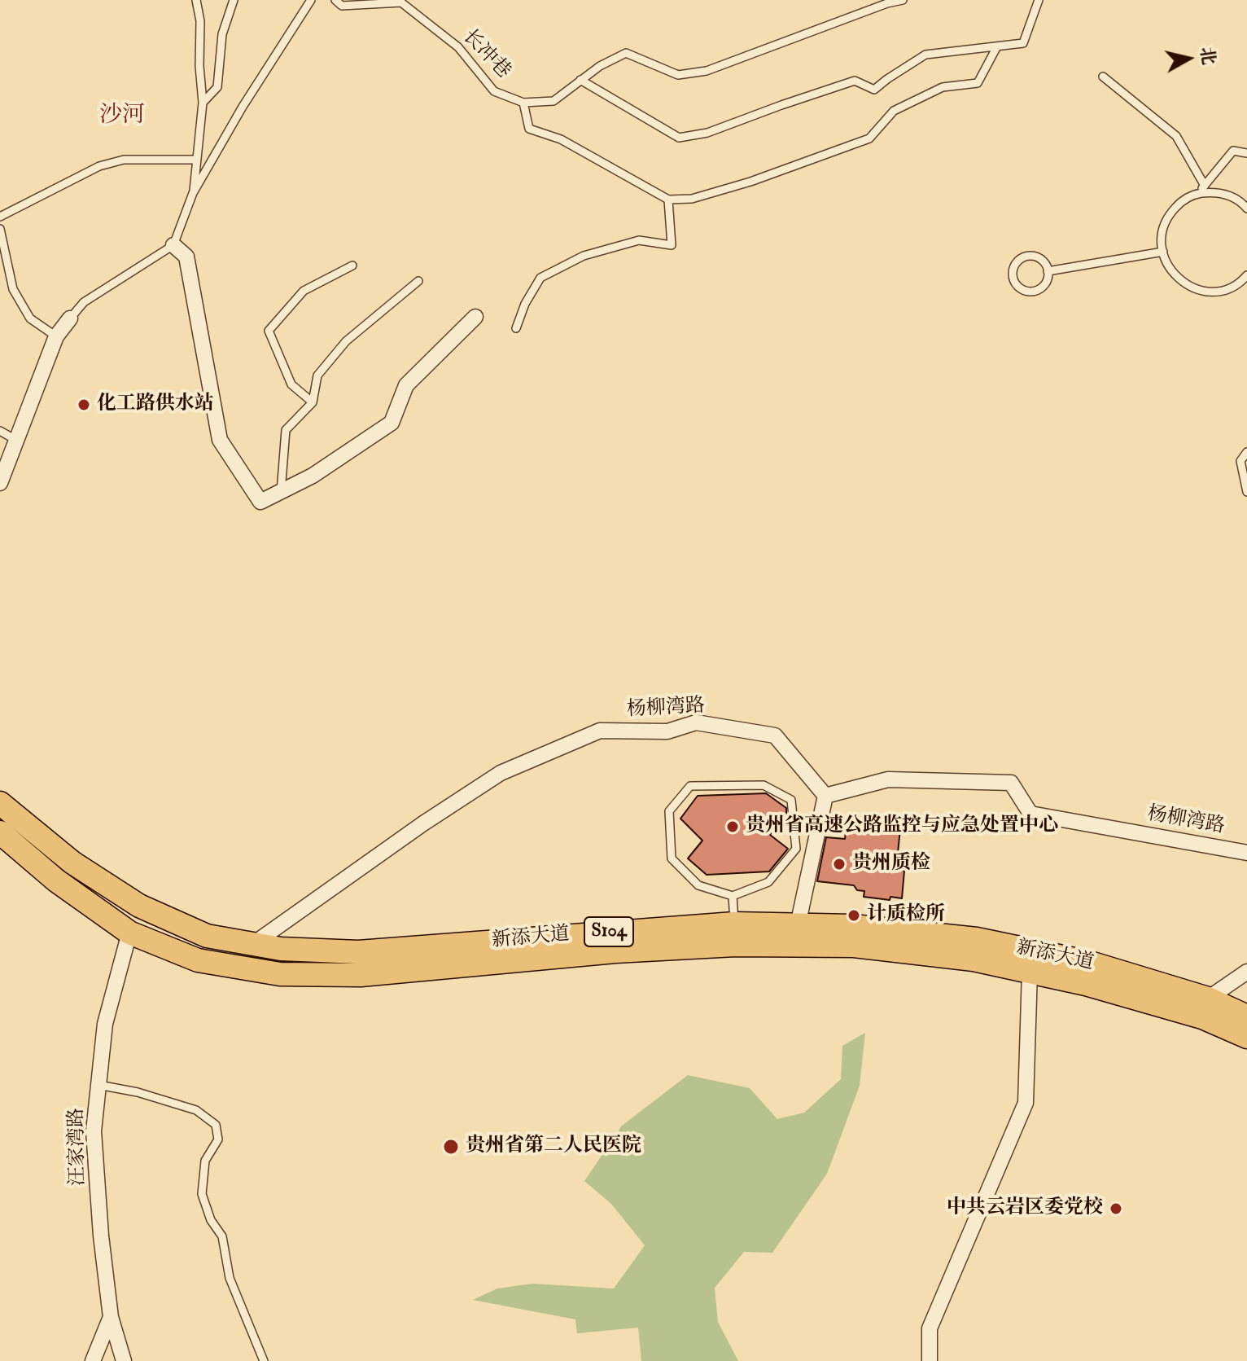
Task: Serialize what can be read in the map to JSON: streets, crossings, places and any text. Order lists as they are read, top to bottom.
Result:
{
  "streets": {
    "main road": ["S104", "新添大道"],
    "street": ["杨柳湾路", "汪家湾路"],
    "lane": ["长冲巷"]
  },
  "crossings": [
    ["杨柳湾路", "新添大道"],
    ["新添大道", "汪家湾路"]
  ],
  "districts": ["沙河"],
  "places": [
    "化工路供水站",
    "贵州省高速公路监控与应急处置中心",
    "贵州质检",
    "计质检所",
    "贵州省第二人民医院",
    "中共云岩区委党校"
  ],
  "north": "right"
}
